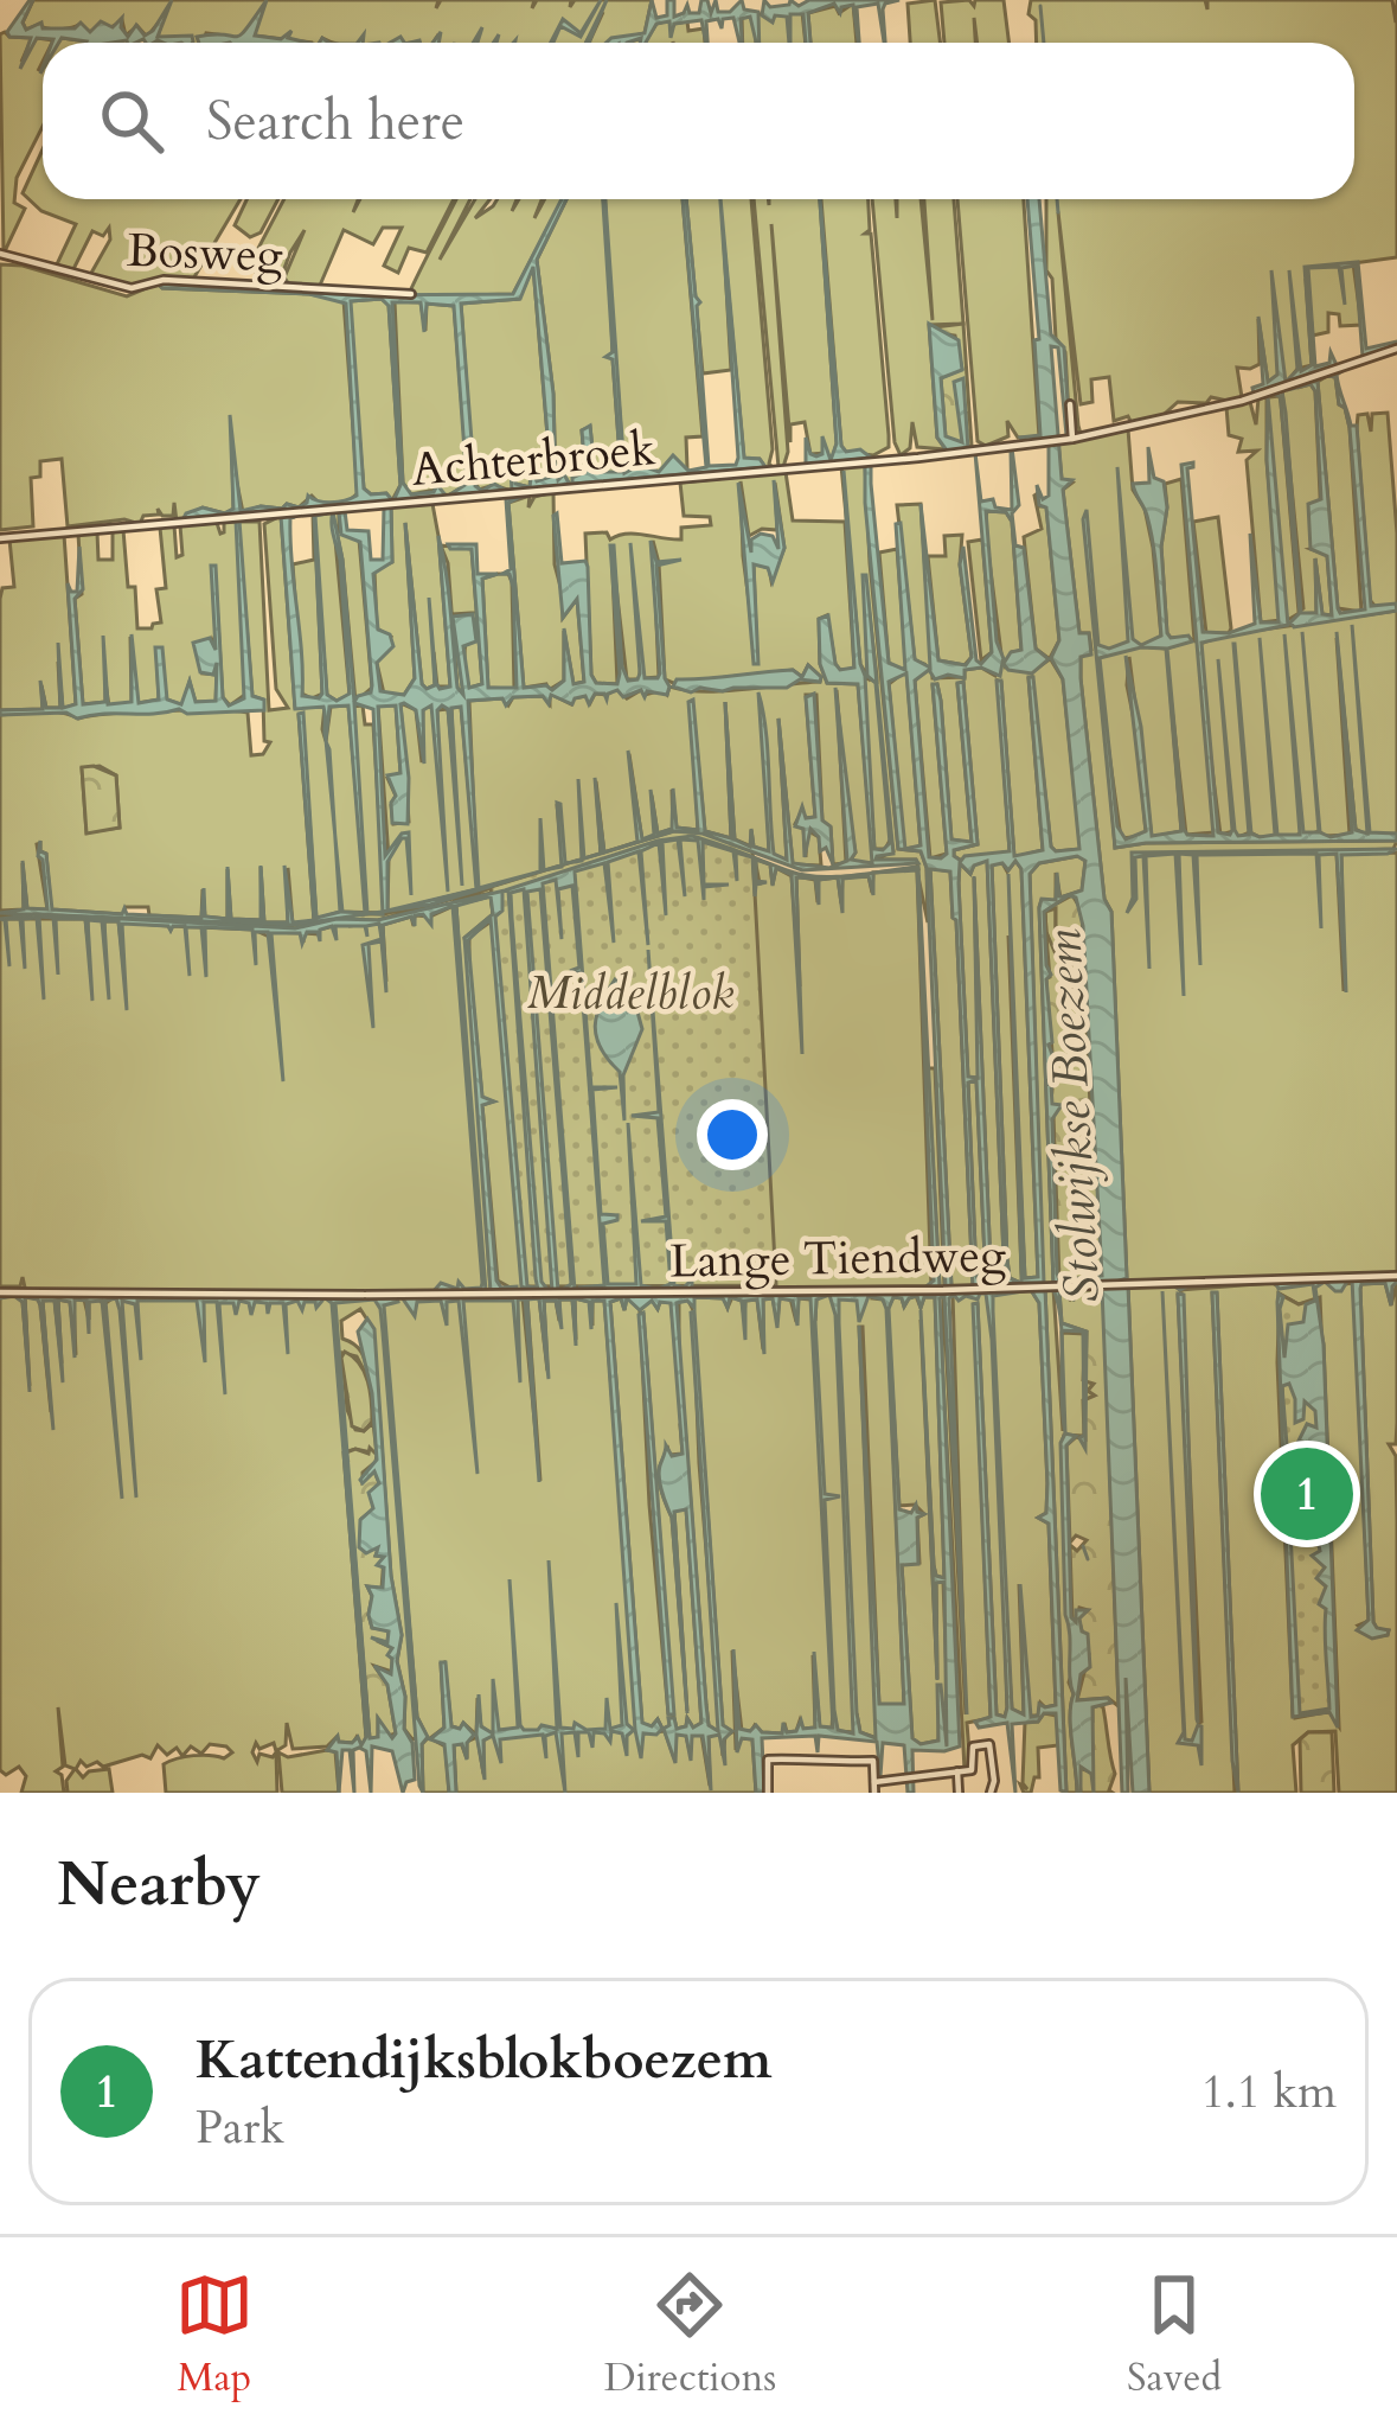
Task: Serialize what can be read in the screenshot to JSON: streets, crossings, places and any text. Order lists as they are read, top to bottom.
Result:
{
  "streets": {
    "street": ["Bosweg", "Achterbroek", "Lange Tiendweg"]
  },
  "water": ["Stolwijkse Boezem"],
  "parks": ["Middelblok"],
  "page": {
    "search": "Search here",
    "pins": "1",
    "heading": "Nearby",
    "list": [
      {
        "mark": "1",
        "name": "Kattendijksblokboezem",
        "note": "Park",
        "value": "1.1 km"
      }
    ],
    "nav": ["Map", "Directions", "Saved"]
  }
}
